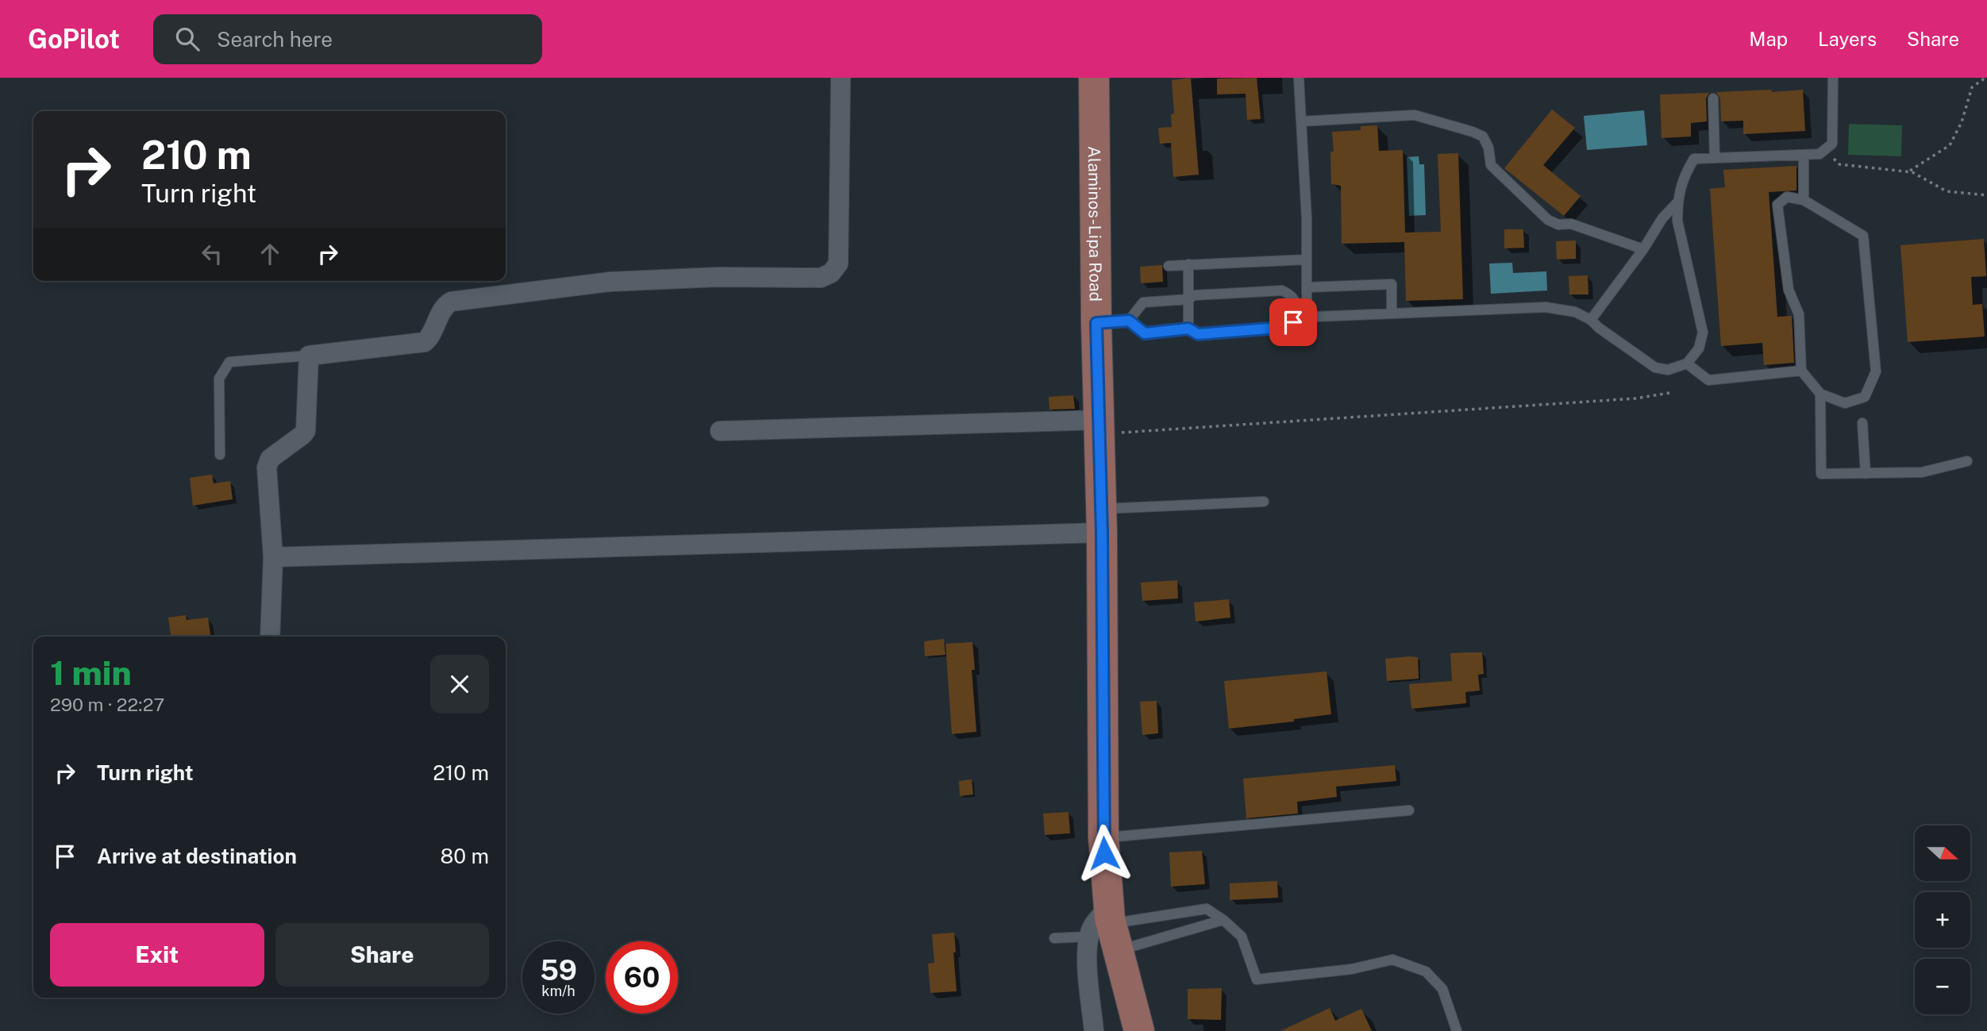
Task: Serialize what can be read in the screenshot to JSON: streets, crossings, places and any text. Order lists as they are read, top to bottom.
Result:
{
  "streets": {
    "main road": ["Alaminos-Lipa Road"]
  },
  "north": "right",
  "page": {
    "header": "GoPilot",
    "search": "Search here",
    "nav": ["Map", "Layers", "Share"],
    "turn": ["210 m", "Turn right"],
    "heading": ["1 min", "290 m · 22:27"],
    "list": [
      {
        "name": "Turn right",
        "value": "210 m"
      },
      {
        "name": "Arrive at destination",
        "value": "80 m"
      }
    ],
    "map_buttons": ["+", "−"],
    "buttons": ["Exit", "Share"],
    "speed": "59 km/h",
    "limit": "60"
  }
}
